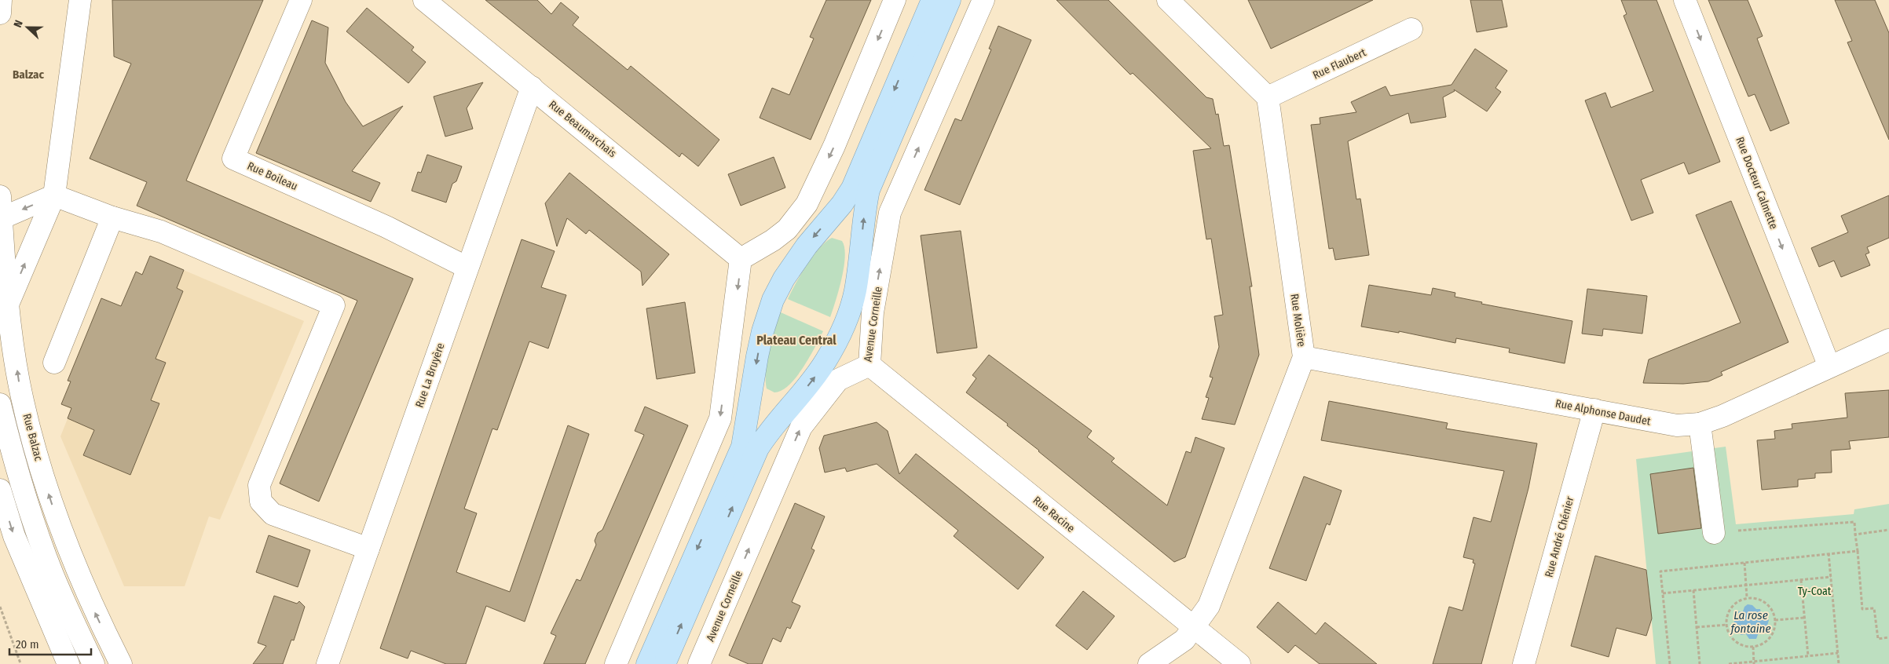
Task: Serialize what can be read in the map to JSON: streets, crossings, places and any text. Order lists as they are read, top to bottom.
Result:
{
  "streets": {
    "main road": ["Avenue Corneille"],
    "street": [
      "Rue Flaubert",
      "Rue Beaumarchais",
      "Rue Boileau",
      "Rue Docteur Calmette",
      "Rue Molière",
      "Rue La Bruyère",
      "Rue Alphonse Daudet",
      "Rue Balzac",
      "Rue Racine",
      "Rue André Chénier"
    ]
  },
  "crossings": [
    ["Rue Flaubert", "Rue Molière"],
    ["Rue Beaumarchais", "Rue La Bruyère"],
    ["Rue Boileau", "Rue La Bruyère"],
    ["Rue Docteur Calmette", "Rue Alphonse Daudet"],
    ["Rue Molière", "Rue Alphonse Daudet"],
    ["Rue Molière", "Rue Racine"],
    ["Avenue Corneille", "Rue Racine"],
    ["Rue Alphonse Daudet", "Rue André Chénier"]
  ],
  "one_way": ["Rue Docteur Calmette"],
  "districts": ["Balzac", "Plateau Central"],
  "water": ["La rose fontaine"],
  "parks": ["Ty-Coat"],
  "scale_bar": "20 m",
  "north": "left"
}
